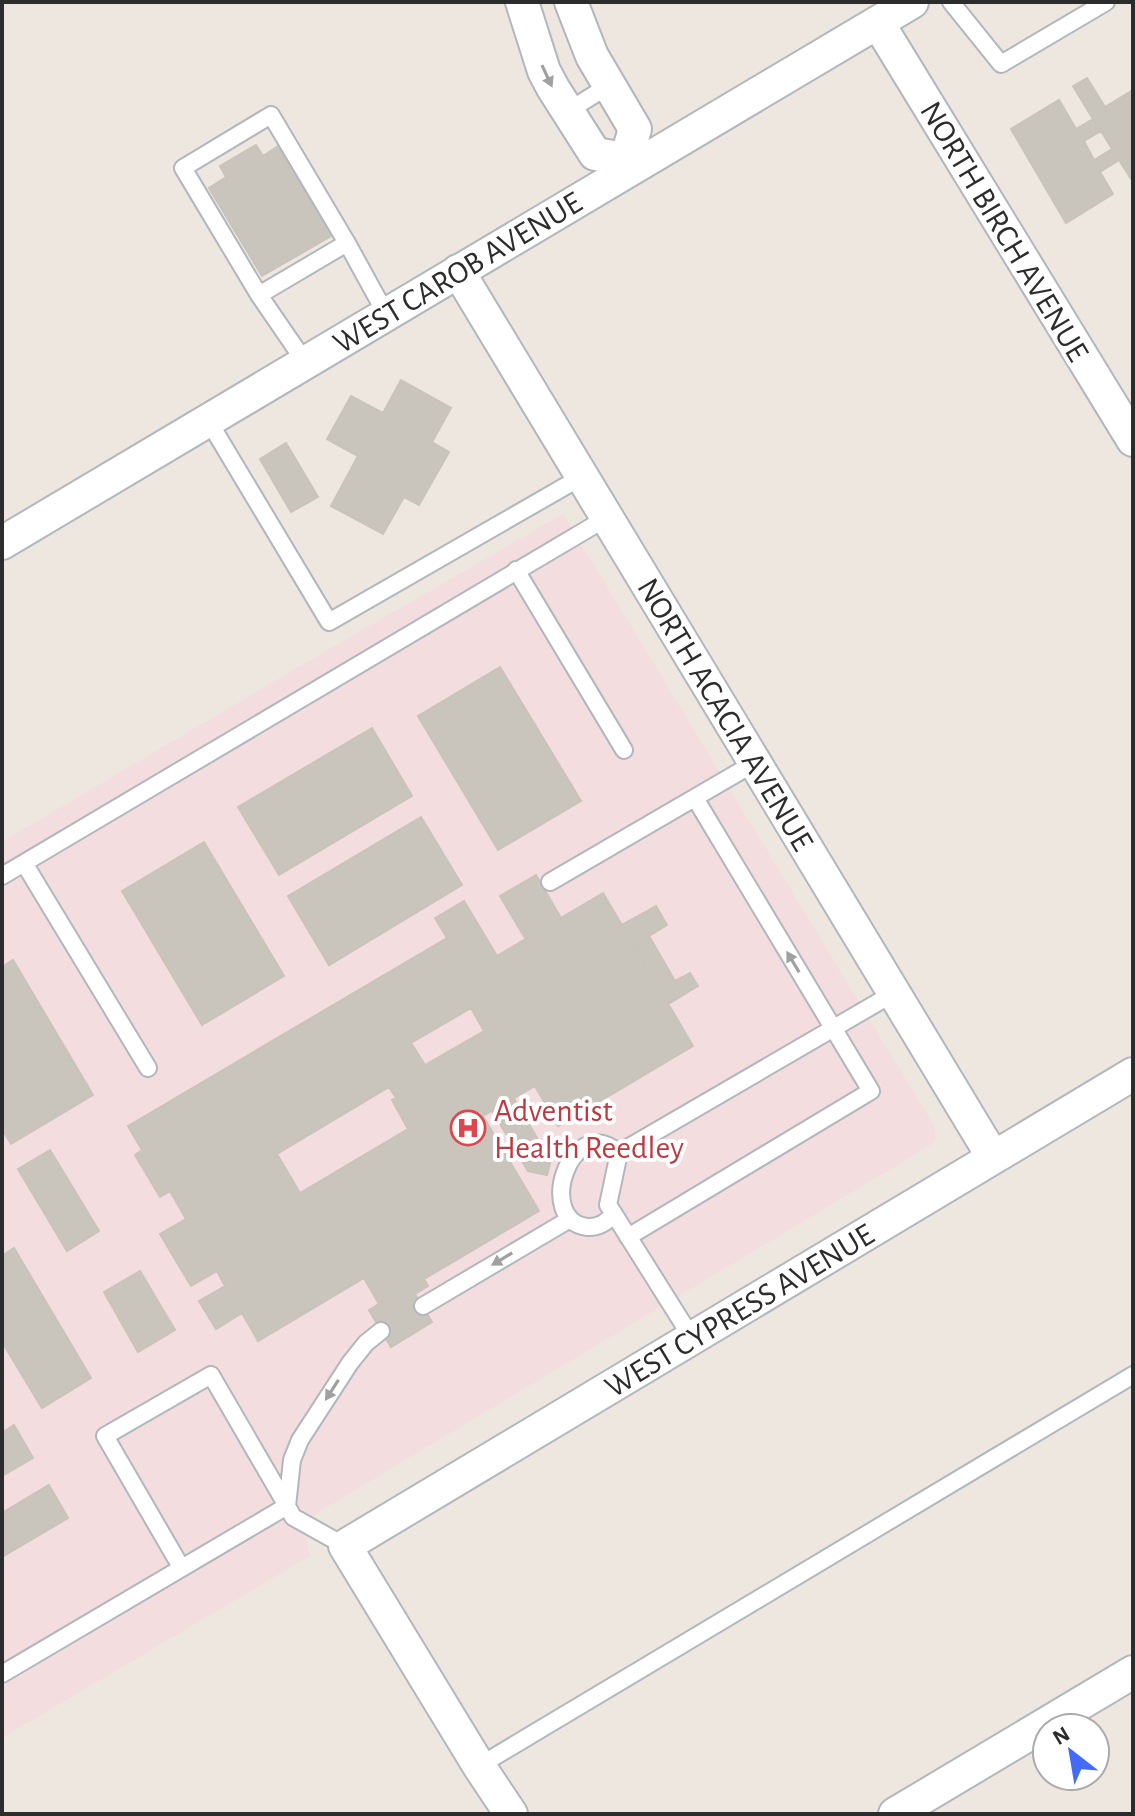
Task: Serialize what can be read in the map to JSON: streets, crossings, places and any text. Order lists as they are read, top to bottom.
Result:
{
  "streets": {
    "street": [
      "NORTH BIRCH AVENUE",
      "WEST CAROB AVENUE",
      "NORTH ACACIA AVENUE",
      "WEST CYPRESS AVENUE"
    ]
  },
  "crossings": [
    ["NORTH BIRCH AVENUE", "WEST CAROB AVENUE"],
    ["WEST CAROB AVENUE", "NORTH ACACIA AVENUE"],
    ["NORTH ACACIA AVENUE", "WEST CYPRESS AVENUE"]
  ],
  "places": {
    "hospital": ["Adventist Health Reedley"]
  },
  "north": "top left"
}
